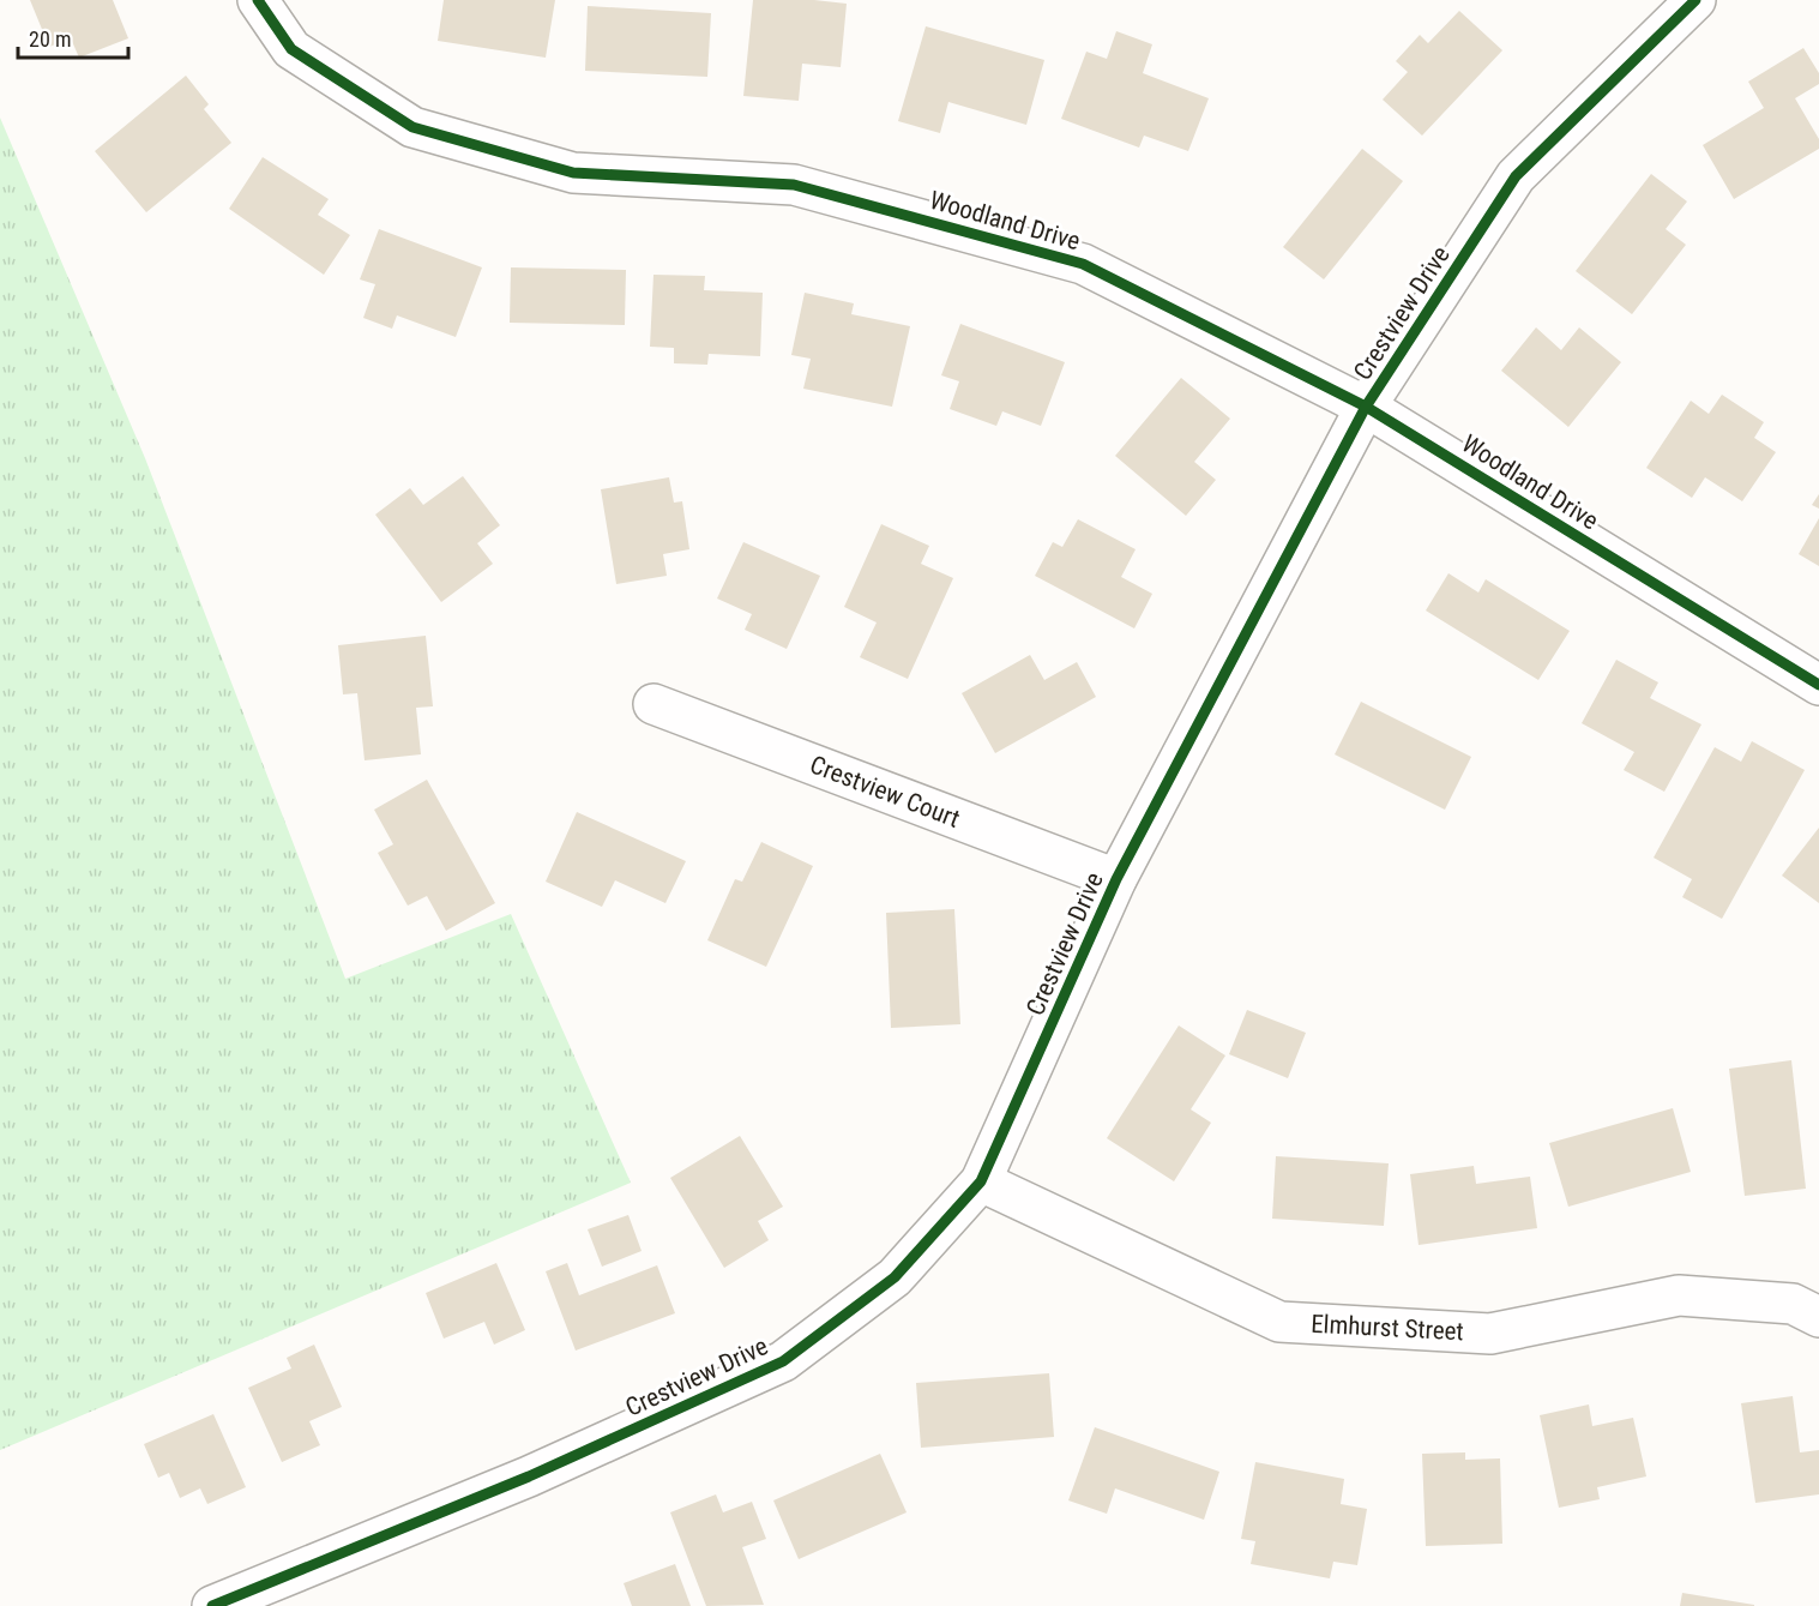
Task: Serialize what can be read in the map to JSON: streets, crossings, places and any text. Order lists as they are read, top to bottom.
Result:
{
  "streets": {
    "street": [
      "Woodland Drive",
      "Crestview Drive",
      "Crestview Court",
      "Elmhurst Street"
    ]
  },
  "crossings": [
    ["Woodland Drive", "Crestview Drive"],
    ["Crestview Drive", "Crestview Court"],
    ["Crestview Drive", "Elmhurst Street"]
  ],
  "scale_bar": "20 m"
}
